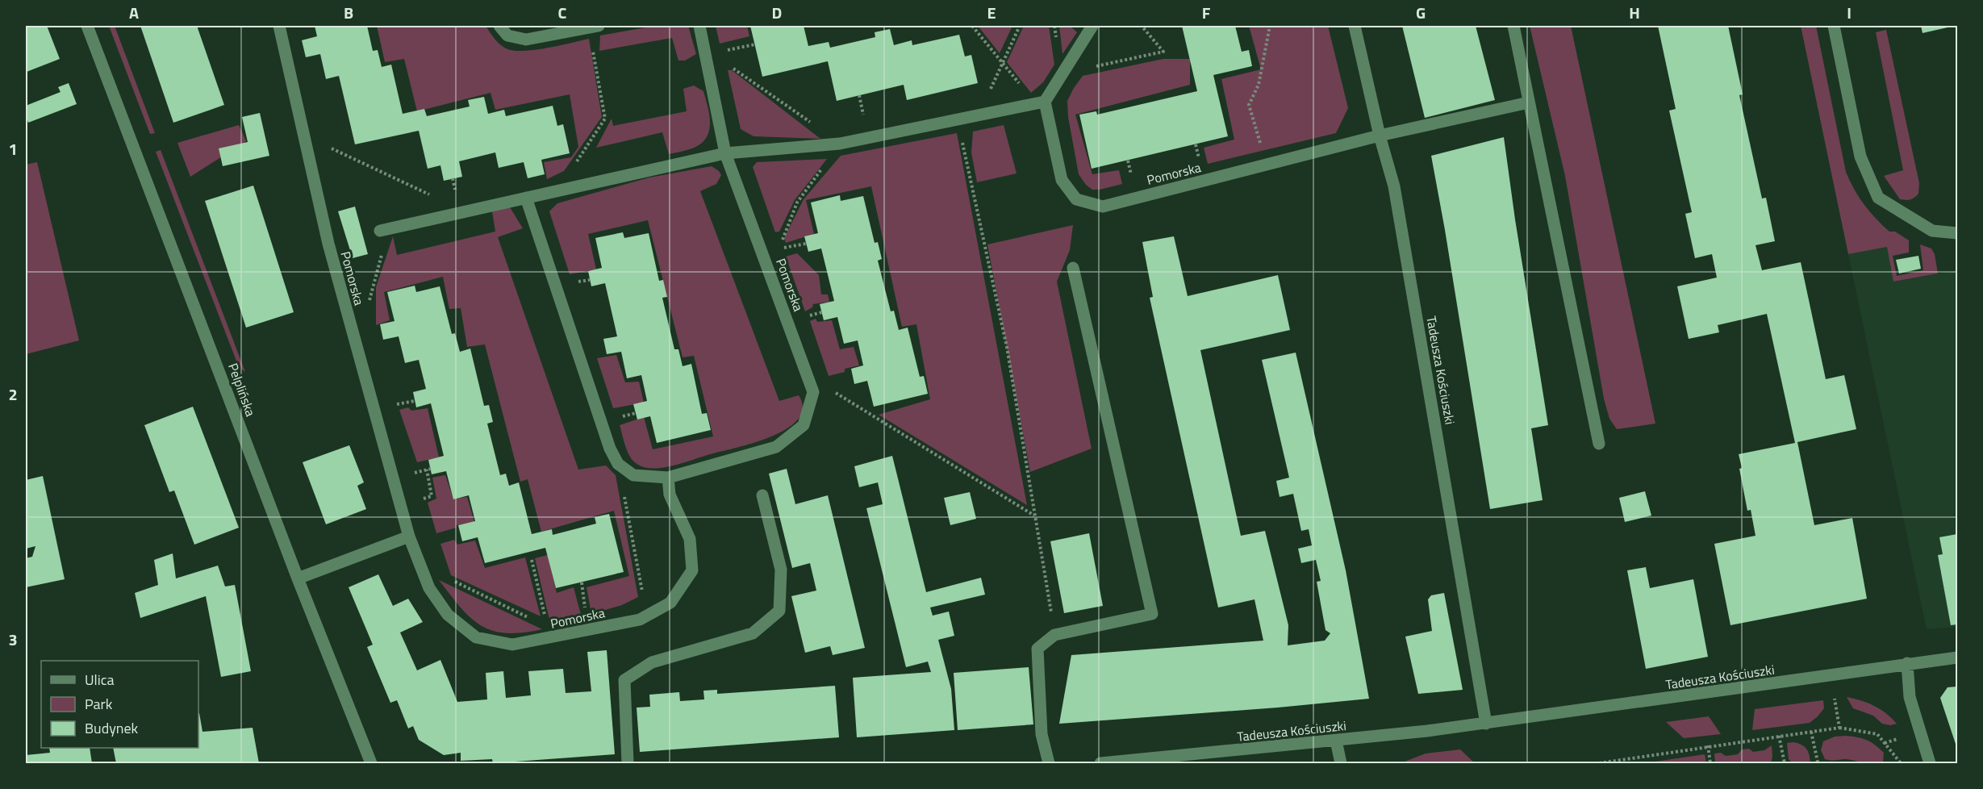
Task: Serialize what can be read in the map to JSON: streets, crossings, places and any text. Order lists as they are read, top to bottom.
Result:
{
  "streets": {
    "street": ["Pomorska", "Tadeusza Kościuszki", "Pelplińska"]
  },
  "crossings": [
    ["Pomorska", "Tadeusza Kościuszki"]
  ],
  "legend": ["Ulica", "Park", "Budynek"],
  "grid": {
    "columns": [
      "A",
      "B",
      "C",
      "D",
      "E",
      "F",
      "G",
      "H",
      "I"
    ],
    "rows": ["1", "2", "3"]
  }
}
